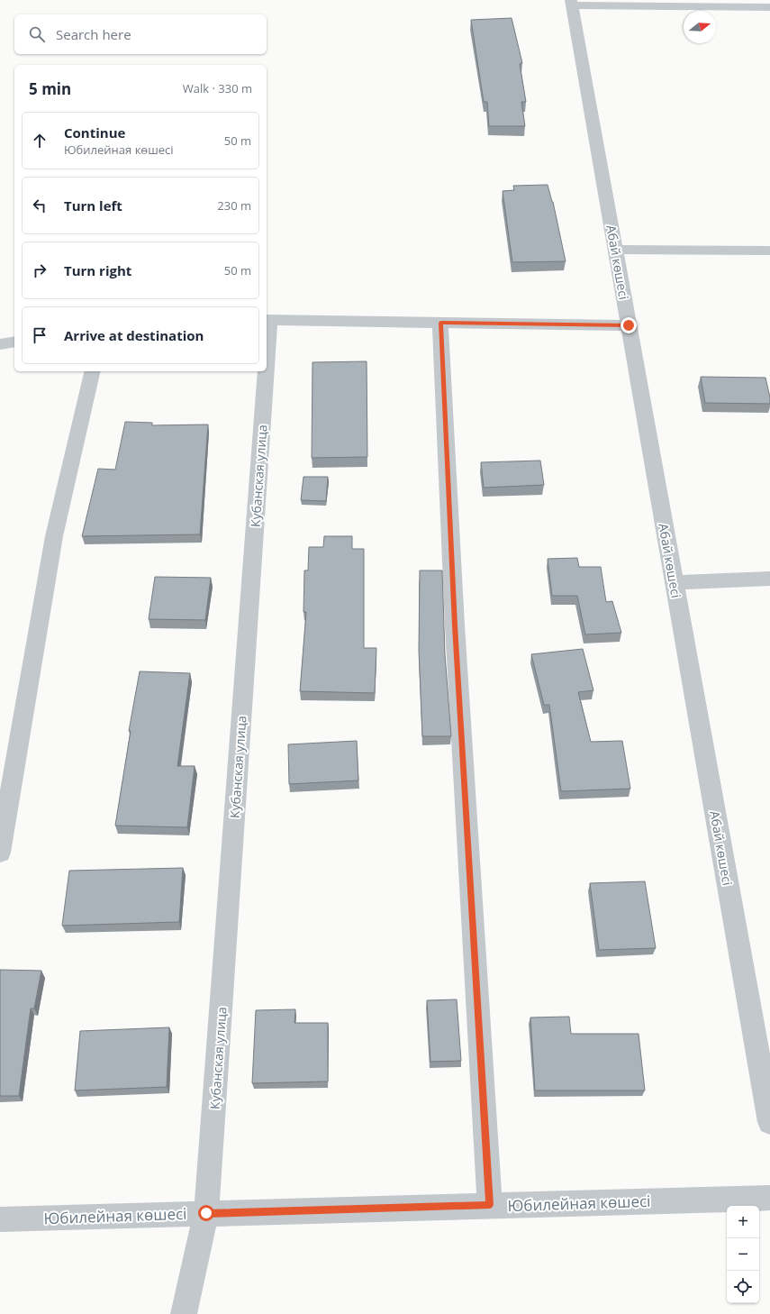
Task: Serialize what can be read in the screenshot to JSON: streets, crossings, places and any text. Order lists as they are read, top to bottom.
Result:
{
  "streets": {
    "street": ["Абай көшесі", "Кубанская улица", "Юбилейная көшесі"]
  },
  "crossings": [
    ["Кубанская улица", "Юбилейная көшесі"]
  ],
  "north": "right",
  "page": {
    "search": "Search here",
    "heading": ["5 min", "Walk · 330 m"],
    "list": [
      ["Continue", "Юбилейная көшесі", "50 m"],
      ["Turn left", "230 m"],
      ["Turn right", "50 m"],
      "Arrive at destination"
    ],
    "map_buttons": ["+", "−"]
  }
}
